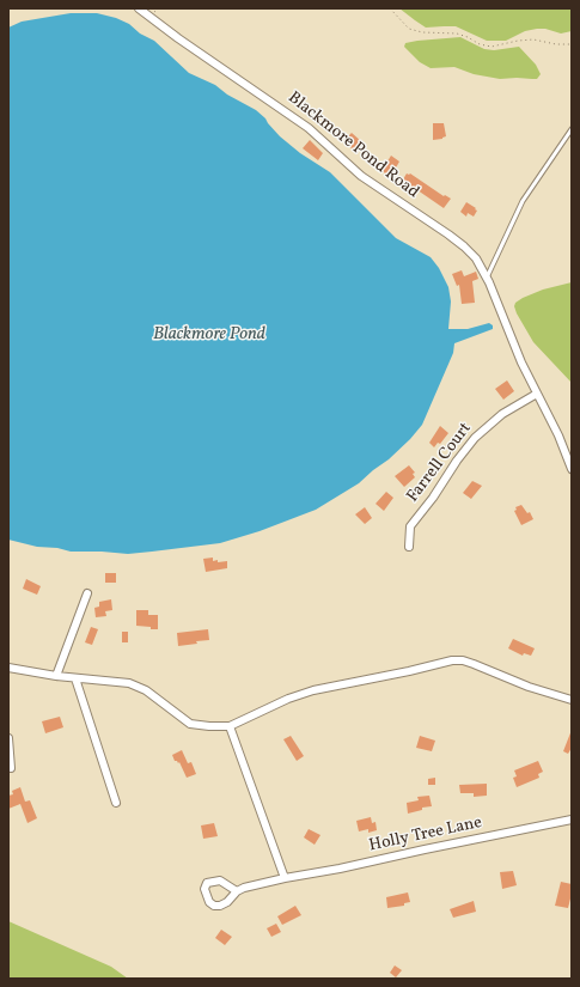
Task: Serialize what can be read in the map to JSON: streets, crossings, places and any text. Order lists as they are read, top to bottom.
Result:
{
  "streets": {
    "street": ["Blackmore Pond Road", "Farrell Court", "Holly Tree Lane"]
  },
  "crossings": [
    ["Blackmore Pond Road", "Farrell Court"]
  ],
  "water": ["Blackmore Pond"]
}
